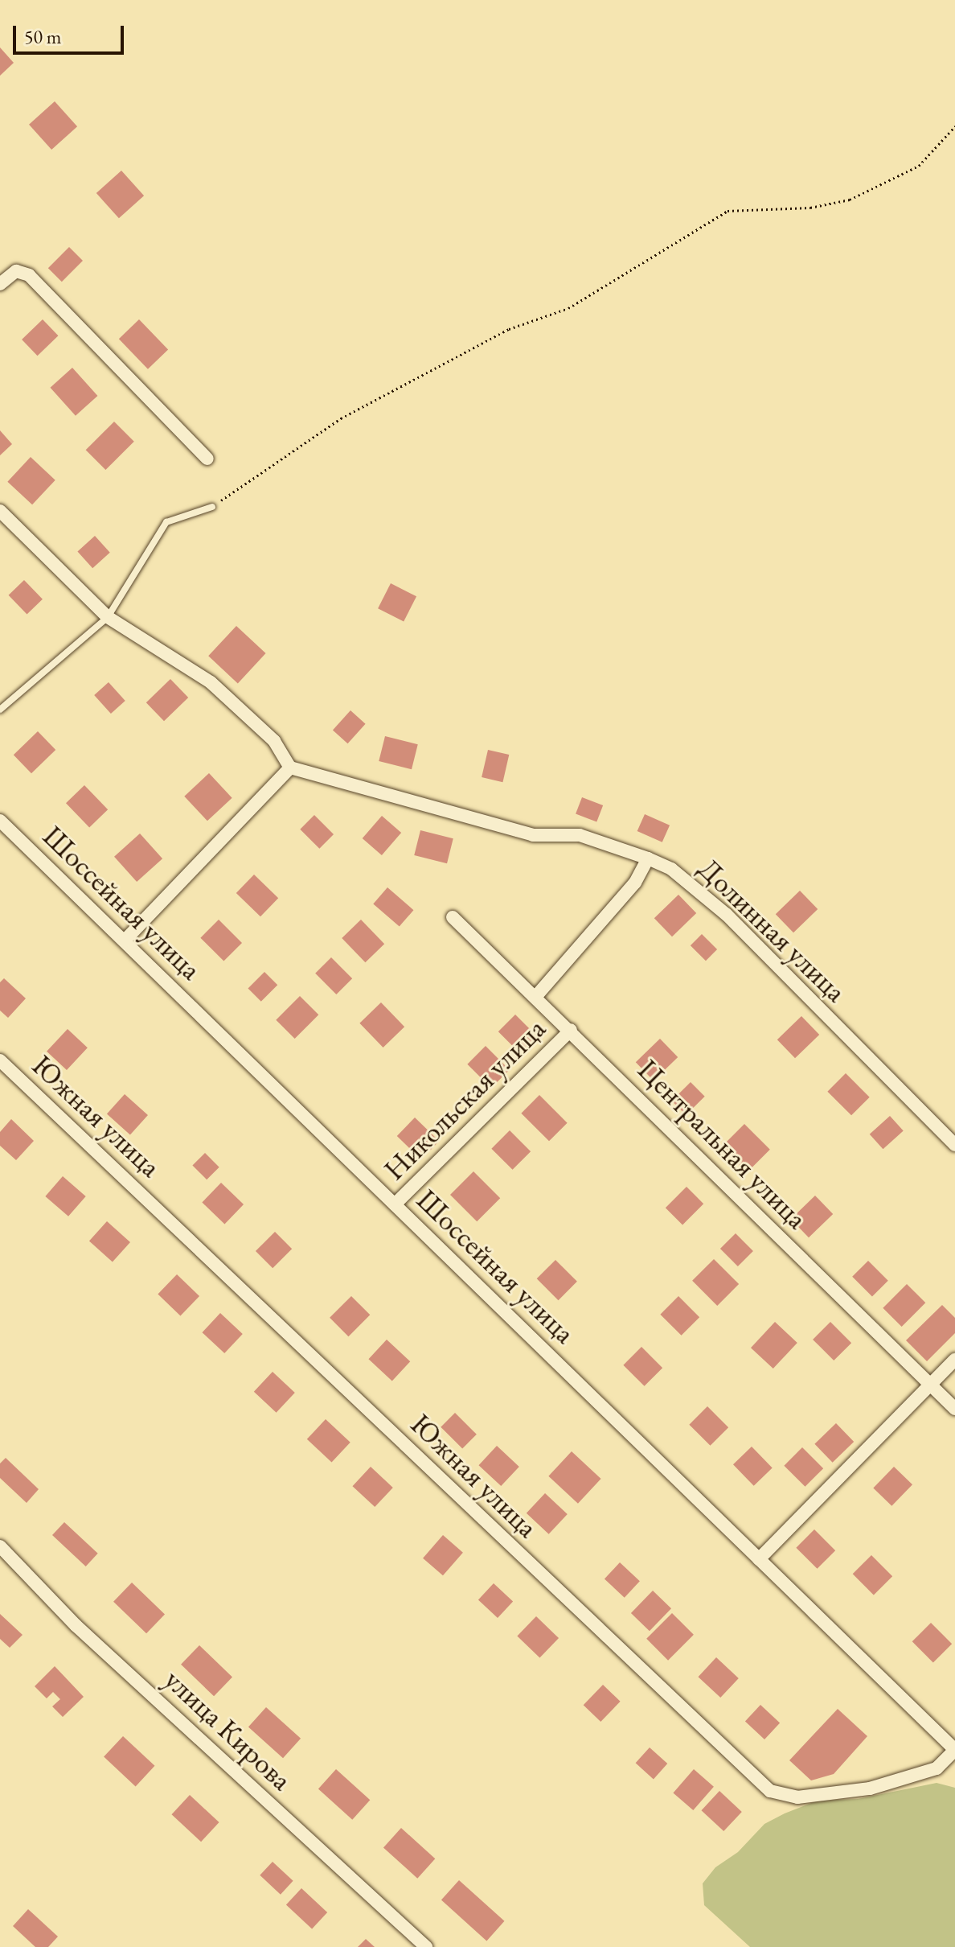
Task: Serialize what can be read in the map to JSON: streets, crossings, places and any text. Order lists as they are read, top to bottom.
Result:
{
  "streets": {
    "street": [
      "Шоссейная улица",
      "Долинная улица",
      "Никольская улица",
      "Южная улица",
      "Центральная улица",
      "улица Кирова"
    ]
  },
  "crossings": [
    ["Шоссейная улица", "Никольская улица"],
    ["Шоссейная улица", "Южная улица"],
    ["Никольская улица", "Центральная улица"]
  ],
  "scale_bar": "50 m"
}
